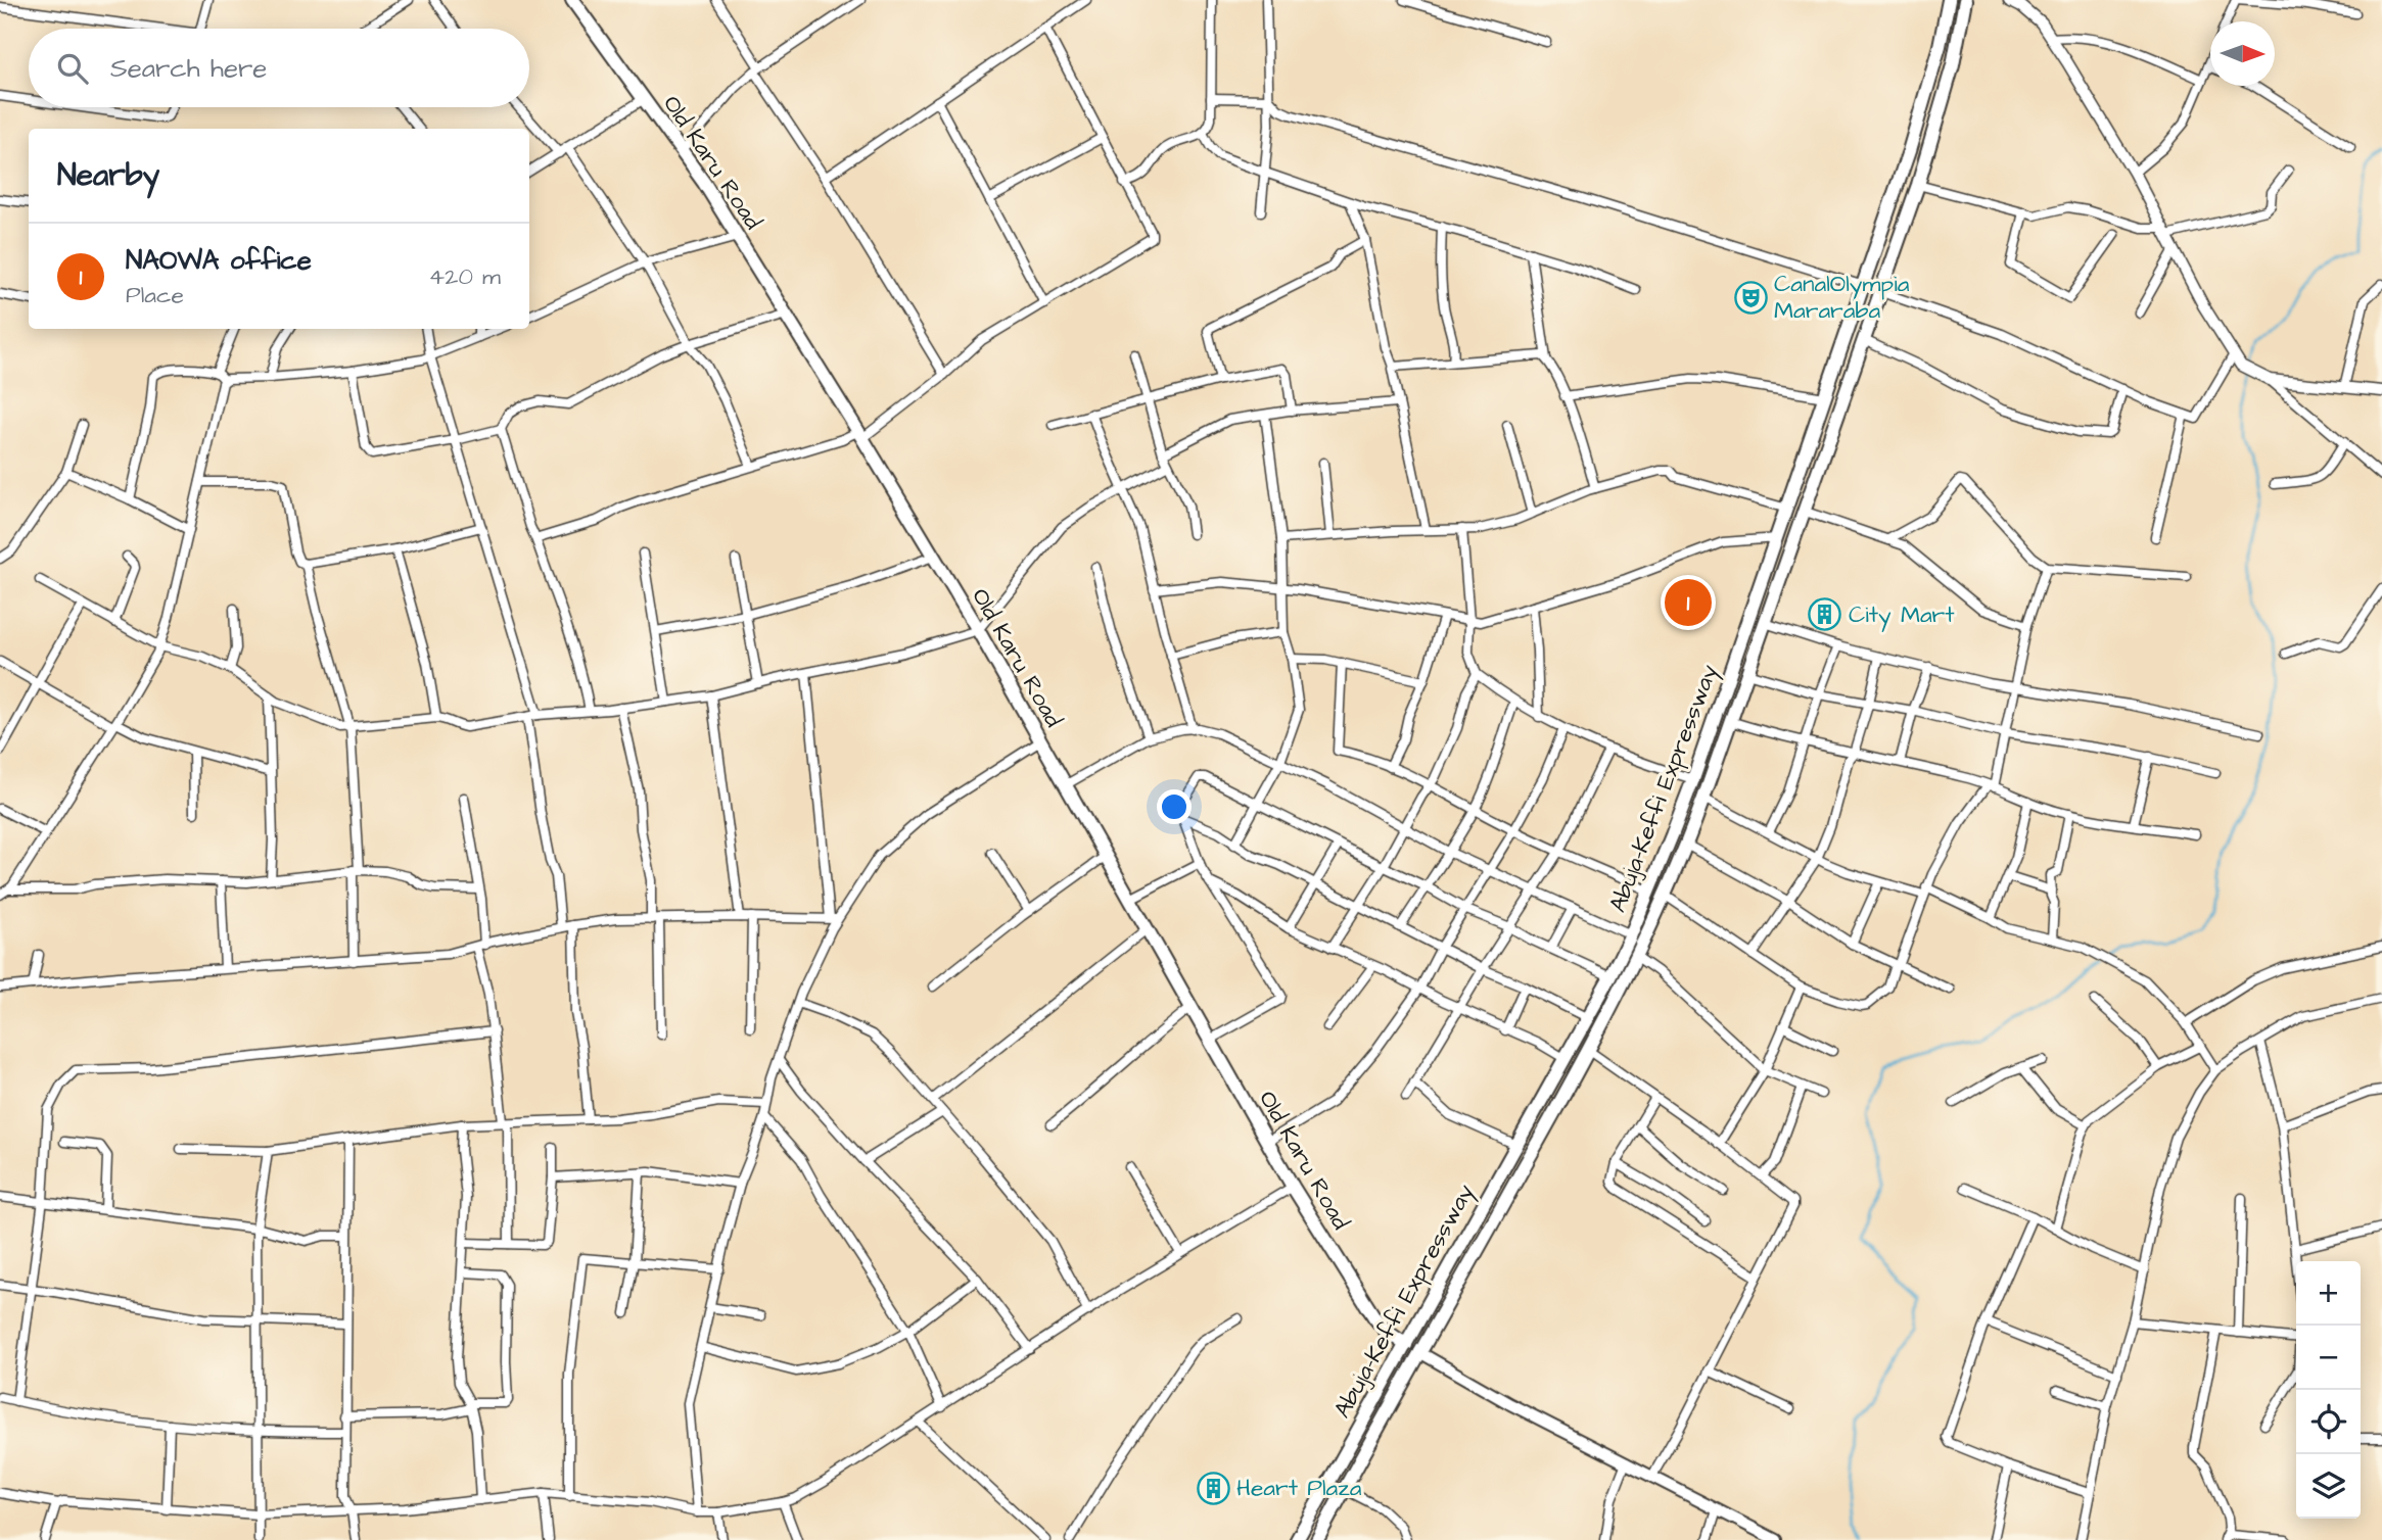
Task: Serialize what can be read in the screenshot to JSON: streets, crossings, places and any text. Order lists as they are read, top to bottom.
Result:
{
  "streets": {
    "main road": ["Old Karu Road", "Abuja-Keffi Expressway"]
  },
  "crossings": [
    ["Old Karu Road", "Abuja-Keffi Expressway"]
  ],
  "places": {
    "theatre": ["CanalOlympia Mararaba"],
    "building": ["City Mart", "Heart Plaza"]
  },
  "north": "right",
  "page": {
    "search": "Search here",
    "heading": "Nearby",
    "list": [
      {
        "mark": "1",
        "name": "NAOWA office",
        "note": "Place",
        "value": "420 m"
      }
    ],
    "pins": "1",
    "map_buttons": ["+", "−"]
  }
}
